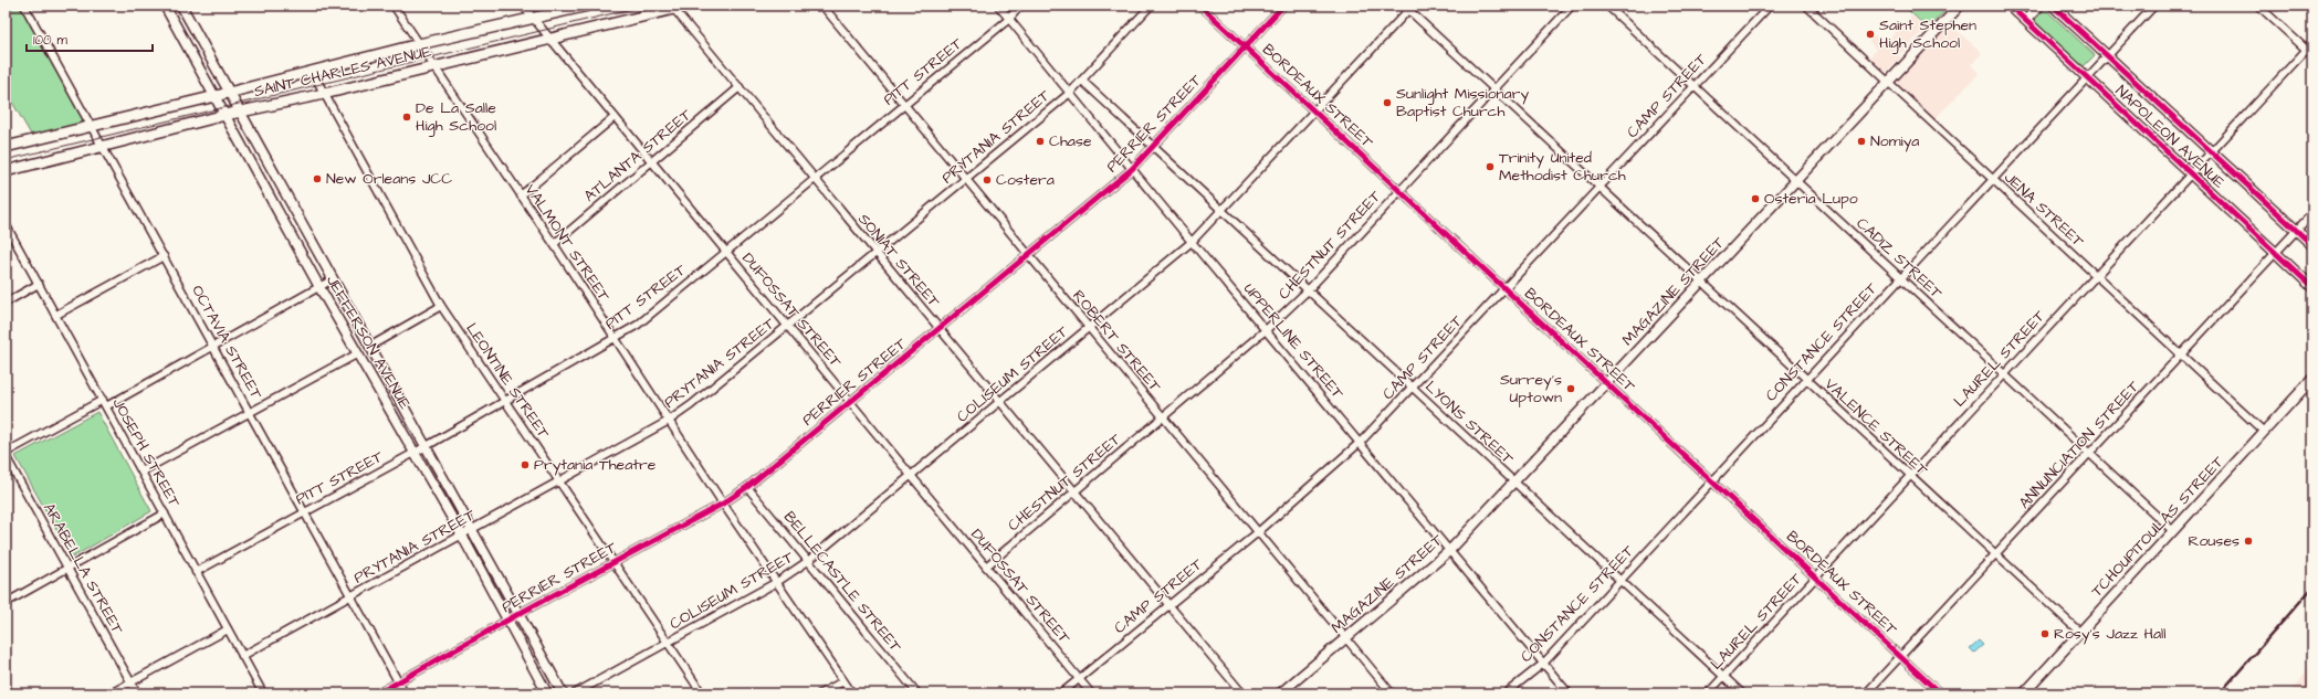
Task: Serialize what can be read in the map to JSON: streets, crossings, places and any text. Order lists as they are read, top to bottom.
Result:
{
  "streets": {
    "main road": ["SAINT CHARLES AVENUE"],
    "street": [
      "PITT STREET",
      "BORDEAUX STREET",
      "CAMP STREET",
      "PERRIER STREET",
      "PRYTANIA STREET",
      "NAPOLEON AVENUE",
      "ATLANTA STREET",
      "JENA STREET",
      "VALMONT STREET",
      "CHESTNUT STREET",
      "CADIZ STREET",
      "SONIAT STREET",
      "MAGAZINE STREET",
      "DUFOSSAT STREET",
      "ROBERT STREET",
      "UPPERLINE STREET",
      "OCTAVIA STREET",
      "JEFFERSON AVENUE",
      "CONSTANCE STREET",
      "LAUREL STREET",
      "COLISEUM STREET",
      "LEONTINE STREET",
      "LYONS STREET",
      "VALENCE STREET",
      "ANNUNCIATION STREET",
      "JOSEPH STREET",
      "TCHOUPITOULAS STREET",
      "ARABELLA STREET",
      "BELLECASTLE STREET"
    ]
  },
  "crossings": [
    ["SAINT CHARLES AVENUE", "VALMONT STREET"],
    ["SAINT CHARLES AVENUE", "SONIAT STREET"],
    ["SAINT CHARLES AVENUE", "DUFOSSAT STREET"],
    ["SAINT CHARLES AVENUE", "OCTAVIA STREET"],
    ["SAINT CHARLES AVENUE", "JEFFERSON AVENUE"],
    ["SAINT CHARLES AVENUE", "LEONTINE STREET"],
    ["PITT STREET", "VALMONT STREET"],
    ["PITT STREET", "SONIAT STREET"],
    ["PITT STREET", "DUFOSSAT STREET"],
    ["PITT STREET", "ROBERT STREET"],
    ["PITT STREET", "UPPERLINE STREET"],
    ["PITT STREET", "OCTAVIA STREET"],
    ["PITT STREET", "JEFFERSON AVENUE"],
    ["PITT STREET", "LEONTINE STREET"],
    ["PITT STREET", "JOSEPH STREET"],
    ["BORDEAUX STREET", "CAMP STREET"],
    ["BORDEAUX STREET", "PERRIER STREET"],
    ["BORDEAUX STREET", "CHESTNUT STREET"],
    ["BORDEAUX STREET", "MAGAZINE STREET"],
    ["BORDEAUX STREET", "CONSTANCE STREET"],
    ["BORDEAUX STREET", "LAUREL STREET"],
    ["BORDEAUX STREET", "COLISEUM STREET"],
    ["BORDEAUX STREET", "ANNUNCIATION STREET"],
    ["CAMP STREET", "CADIZ STREET"],
    ["CAMP STREET", "SONIAT STREET"],
    ["CAMP STREET", "DUFOSSAT STREET"],
    ["CAMP STREET", "ROBERT STREET"],
    ["CAMP STREET", "UPPERLINE STREET"],
    ["CAMP STREET", "LYONS STREET"],
    ["CAMP STREET", "VALENCE STREET"],
    ["PERRIER STREET", "VALMONT STREET"],
    ["PERRIER STREET", "SONIAT STREET"],
    ["PERRIER STREET", "DUFOSSAT STREET"],
    ["PERRIER STREET", "ROBERT STREET"],
    ["PERRIER STREET", "UPPERLINE STREET"],
    ["PERRIER STREET", "OCTAVIA STREET"],
    ["PERRIER STREET", "JEFFERSON AVENUE"],
    ["PERRIER STREET", "LEONTINE STREET"],
    ["PERRIER STREET", "LYONS STREET"],
    ["PERRIER STREET", "BELLECASTLE STREET"],
    ["PRYTANIA STREET", "VALMONT STREET"],
    ["PRYTANIA STREET", "SONIAT STREET"],
    ["PRYTANIA STREET", "DUFOSSAT STREET"],
    ["PRYTANIA STREET", "ROBERT STREET"],
    ["PRYTANIA STREET", "UPPERLINE STREET"],
    ["PRYTANIA STREET", "OCTAVIA STREET"],
    ["PRYTANIA STREET", "JEFFERSON AVENUE"],
    ["PRYTANIA STREET", "LEONTINE STREET"],
    ["PRYTANIA STREET", "LYONS STREET"],
    ["PRYTANIA STREET", "JOSEPH STREET"],
    ["NAPOLEON AVENUE", "CONSTANCE STREET"],
    ["NAPOLEON AVENUE", "LAUREL STREET"],
    ["NAPOLEON AVENUE", "ANNUNCIATION STREET"],
    ["ATLANTA STREET", "VALMONT STREET"],
    ["ATLANTA STREET", "SONIAT STREET"],
    ["ATLANTA STREET", "DUFOSSAT STREET"],
    ["JENA STREET", "MAGAZINE STREET"],
    ["JENA STREET", "CONSTANCE STREET"],
    ["JENA STREET", "LAUREL STREET"],
    ["JENA STREET", "ANNUNCIATION STREET"],
    ["JENA STREET", "TCHOUPITOULAS STREET"],
    ["VALMONT STREET", "COLISEUM STREET"],
    ["CHESTNUT STREET", "SONIAT STREET"],
    ["CHESTNUT STREET", "DUFOSSAT STREET"],
    ["CHESTNUT STREET", "ROBERT STREET"],
    ["CHESTNUT STREET", "UPPERLINE STREET"],
    ["CHESTNUT STREET", "LYONS STREET"],
    ["CHESTNUT STREET", "VALENCE STREET"],
    ["CADIZ STREET", "MAGAZINE STREET"],
    ["CADIZ STREET", "CONSTANCE STREET"],
    ["CADIZ STREET", "LAUREL STREET"],
    ["CADIZ STREET", "ANNUNCIATION STREET"],
    ["CADIZ STREET", "TCHOUPITOULAS STREET"],
    ["SONIAT STREET", "COLISEUM STREET"],
    ["MAGAZINE STREET", "ROBERT STREET"],
    ["MAGAZINE STREET", "UPPERLINE STREET"],
    ["MAGAZINE STREET", "LYONS STREET"],
    ["MAGAZINE STREET", "VALENCE STREET"],
    ["DUFOSSAT STREET", "COLISEUM STREET"],
    ["ROBERT STREET", "COLISEUM STREET"],
    ["UPPERLINE STREET", "CONSTANCE STREET"],
    ["UPPERLINE STREET", "COLISEUM STREET"],
    ["CONSTANCE STREET", "LYONS STREET"],
    ["CONSTANCE STREET", "VALENCE STREET"],
    ["LAUREL STREET", "LYONS STREET"],
    ["LAUREL STREET", "VALENCE STREET"],
    ["COLISEUM STREET", "LEONTINE STREET"],
    ["COLISEUM STREET", "LYONS STREET"],
    ["COLISEUM STREET", "VALENCE STREET"],
    ["COLISEUM STREET", "BELLECASTLE STREET"],
    ["VALENCE STREET", "ANNUNCIATION STREET"],
    ["VALENCE STREET", "TCHOUPITOULAS STREET"]
  ],
  "places": [
    "Saint Stephen High School",
    "Sunlight Missionary Baptist Church",
    "De La Salle High School",
    "Chase",
    "Nomiya",
    "Trinity United Methodist Church",
    "New Orleans JCC",
    "Costera",
    "Osteria Lupo",
    "Surrey's Uptown",
    "Prytania Theatre",
    "Rouses",
    "Rosy's Jazz Hall"
  ],
  "scale_bar": "100 m"
}
